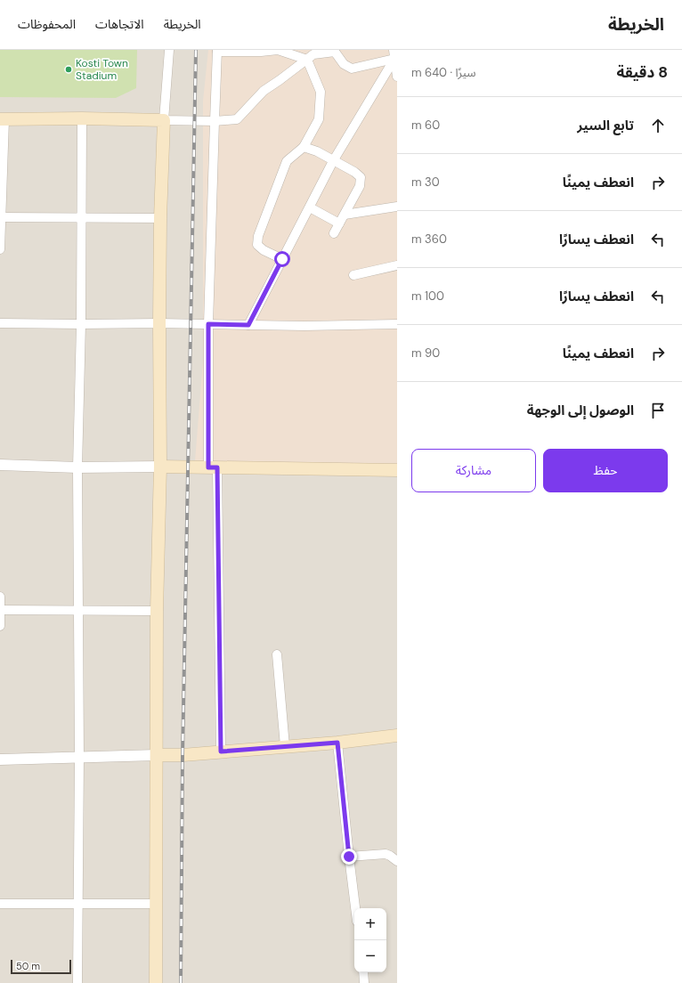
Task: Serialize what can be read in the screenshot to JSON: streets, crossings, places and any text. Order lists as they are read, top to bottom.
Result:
{
  "places": ["Kosti Town Stadium"],
  "scale_bar": "50 m",
  "page": {
    "header": "الخريطة",
    "nav": ["الخريطة", "الاتجاهات", "المحفوظات"],
    "heading": ["8 دقيقة", "سيرًا · 640 m"],
    "list": [
      ["تابع السير", "60 m"],
      ["انعطف يمينًا", "30 m"],
      ["انعطف يسارًا", "360 m"],
      ["انعطف يسارًا", "100 m"],
      ["انعطف يمينًا", "90 m"],
      "الوصول إلى الوجهة"
    ],
    "buttons": ["حفظ", "مشاركة"],
    "map_buttons": ["+", "−"],
    "scale": "50 m"
  }
}
